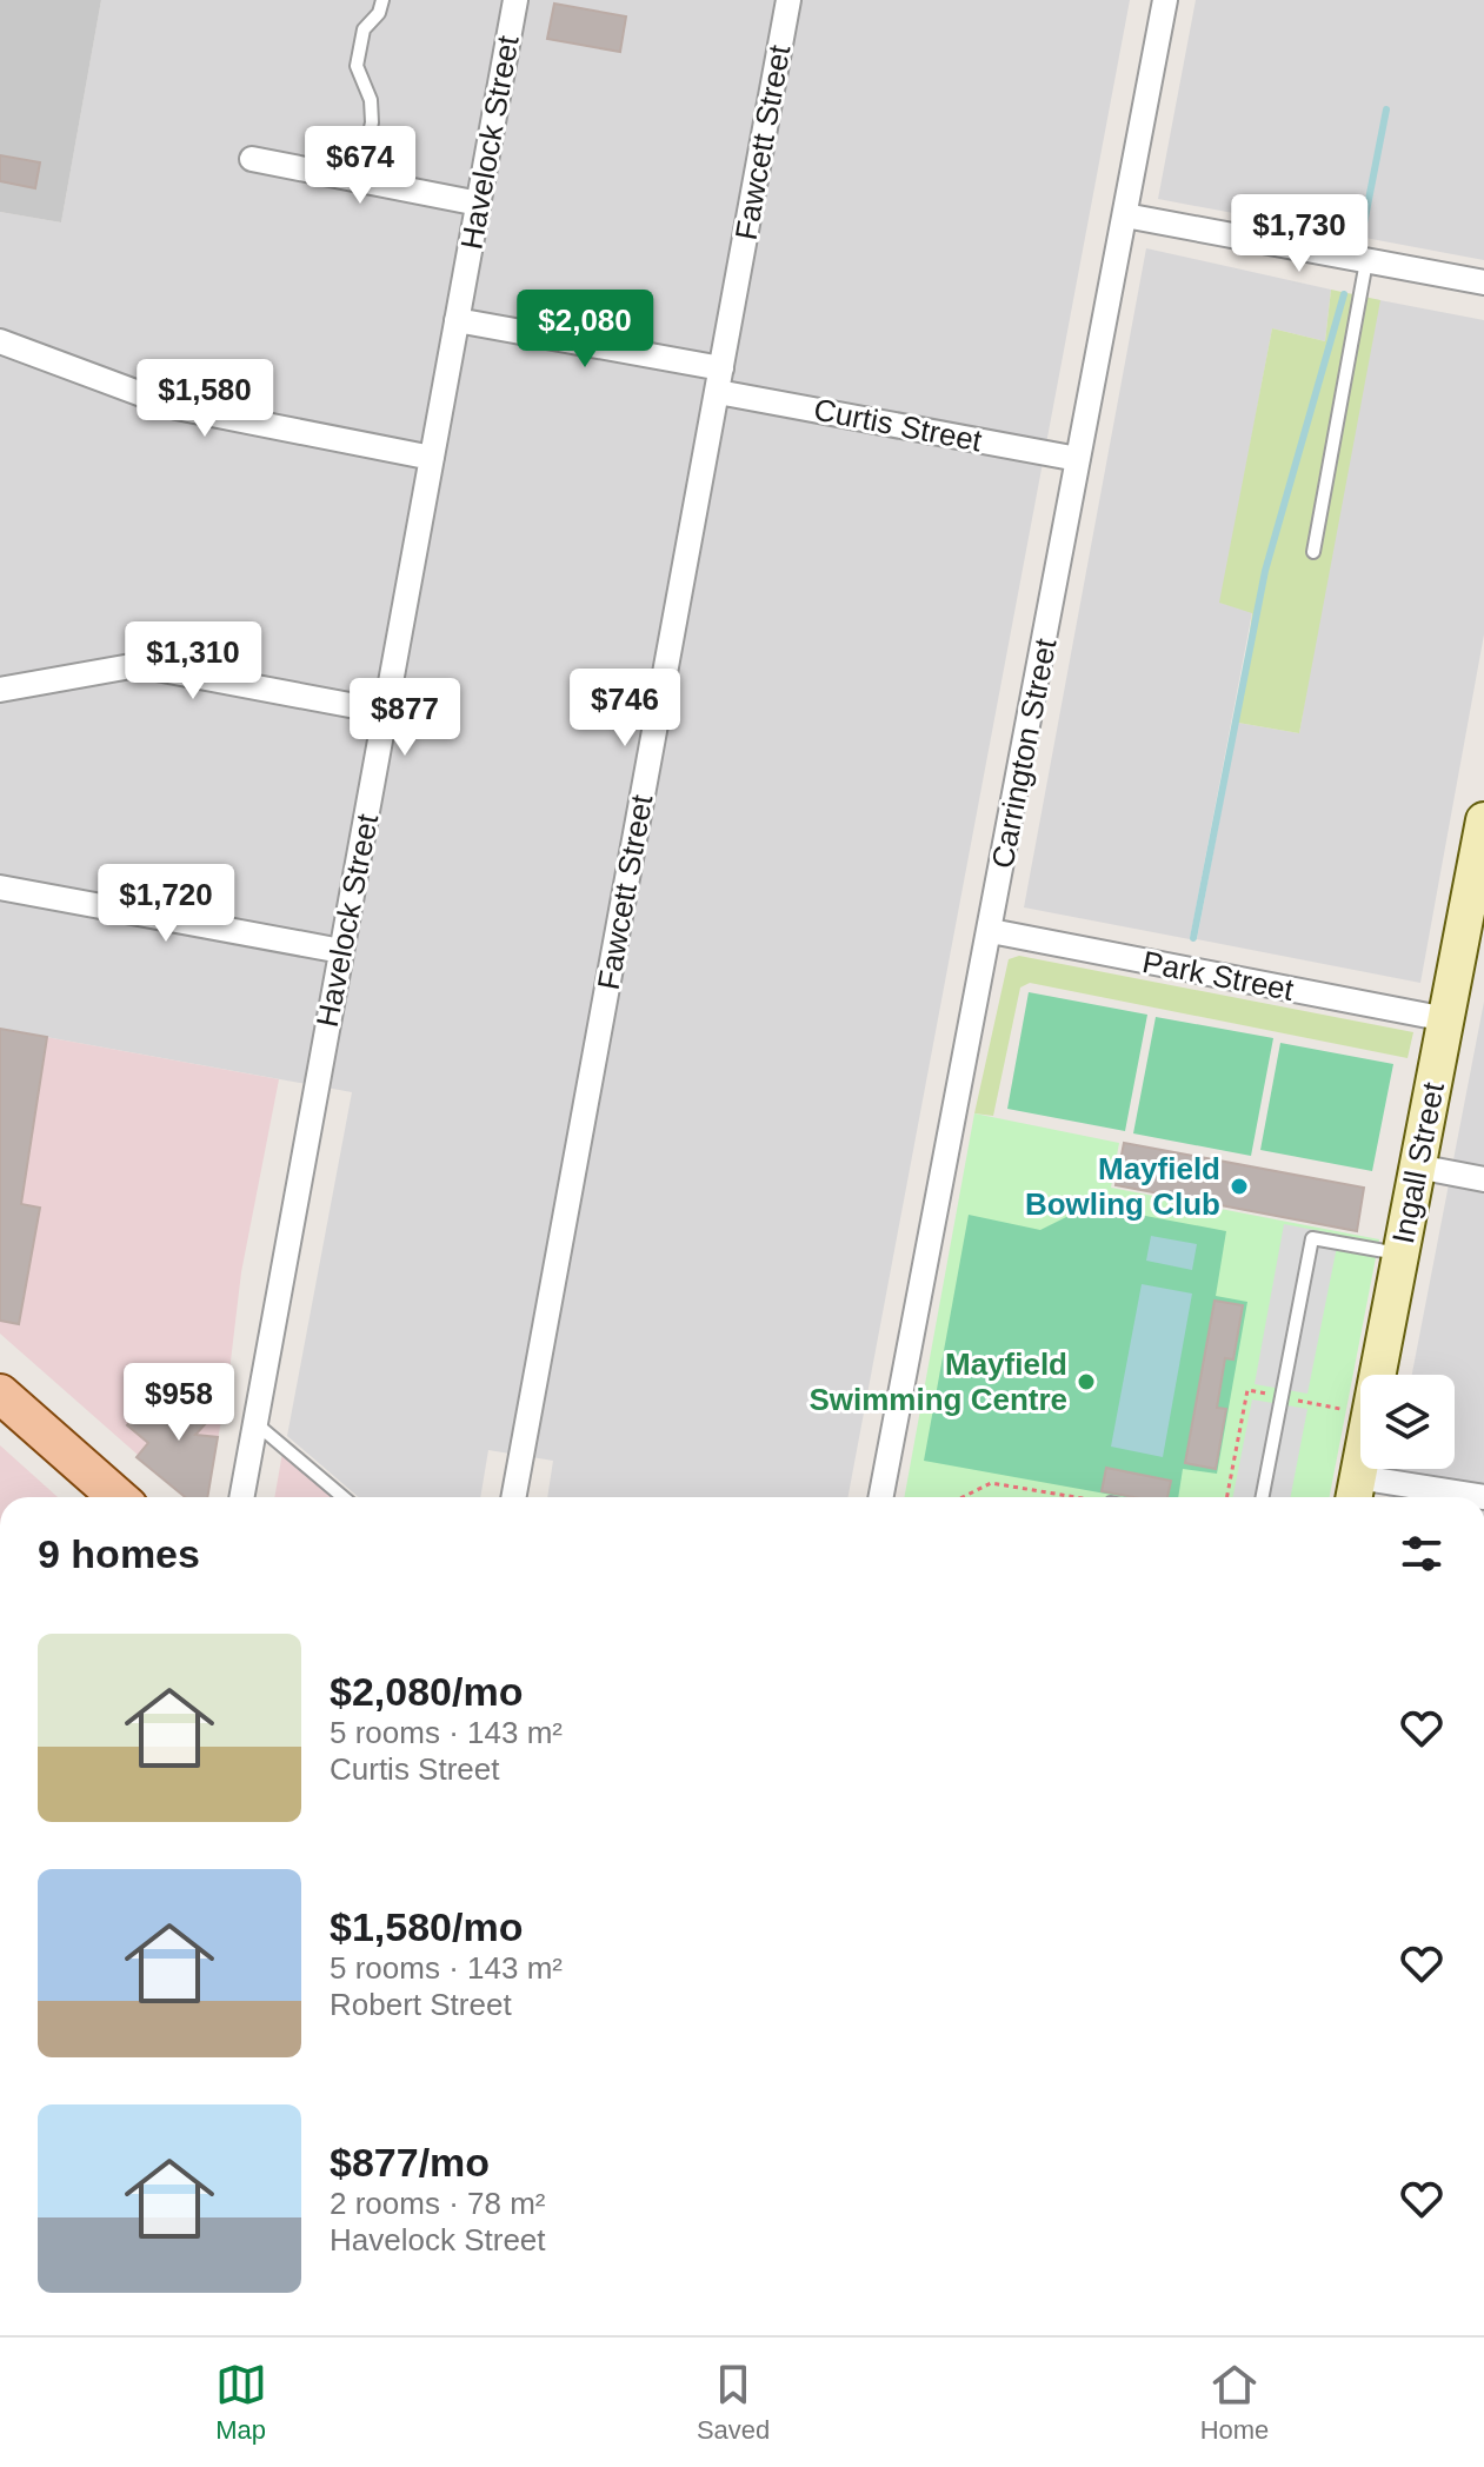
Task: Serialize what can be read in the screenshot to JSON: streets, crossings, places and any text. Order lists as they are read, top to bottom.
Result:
{
  "streets": {
    "main road": ["Ingall Street"],
    "street": [
      "Havelock Street",
      "Fawcett Street",
      "Curtis Street",
      "Carrington Street",
      "Park Street"
    ]
  },
  "crossings": [
    ["Havelock Street", "Curtis Street"],
    ["Fawcett Street", "Curtis Street"],
    ["Curtis Street", "Carrington Street"],
    ["Carrington Street", "Park Street"],
    ["Park Street", "Ingall Street"]
  ],
  "places": ["Mayfield Bowling Club", "Mayfield Swimming Centre"],
  "page": {
    "price": [
      "$674",
      "$1,730",
      "$2,080",
      "$1,580",
      "$1,310",
      "$746",
      "$877",
      "$1,720",
      "$958"
    ],
    "heading": "9 homes",
    "list": [
      {
        "name": "$2,080/mo",
        "note": "5 rooms · 143 m² · Curtis Street"
      },
      {
        "name": "$1,580/mo",
        "note": "5 rooms · 143 m² · Robert Street"
      },
      {
        "name": "$877/mo",
        "note": "2 rooms · 78 m² · Havelock Street"
      }
    ],
    "tabs": ["Map", "Saved", "Home"]
  }
}
